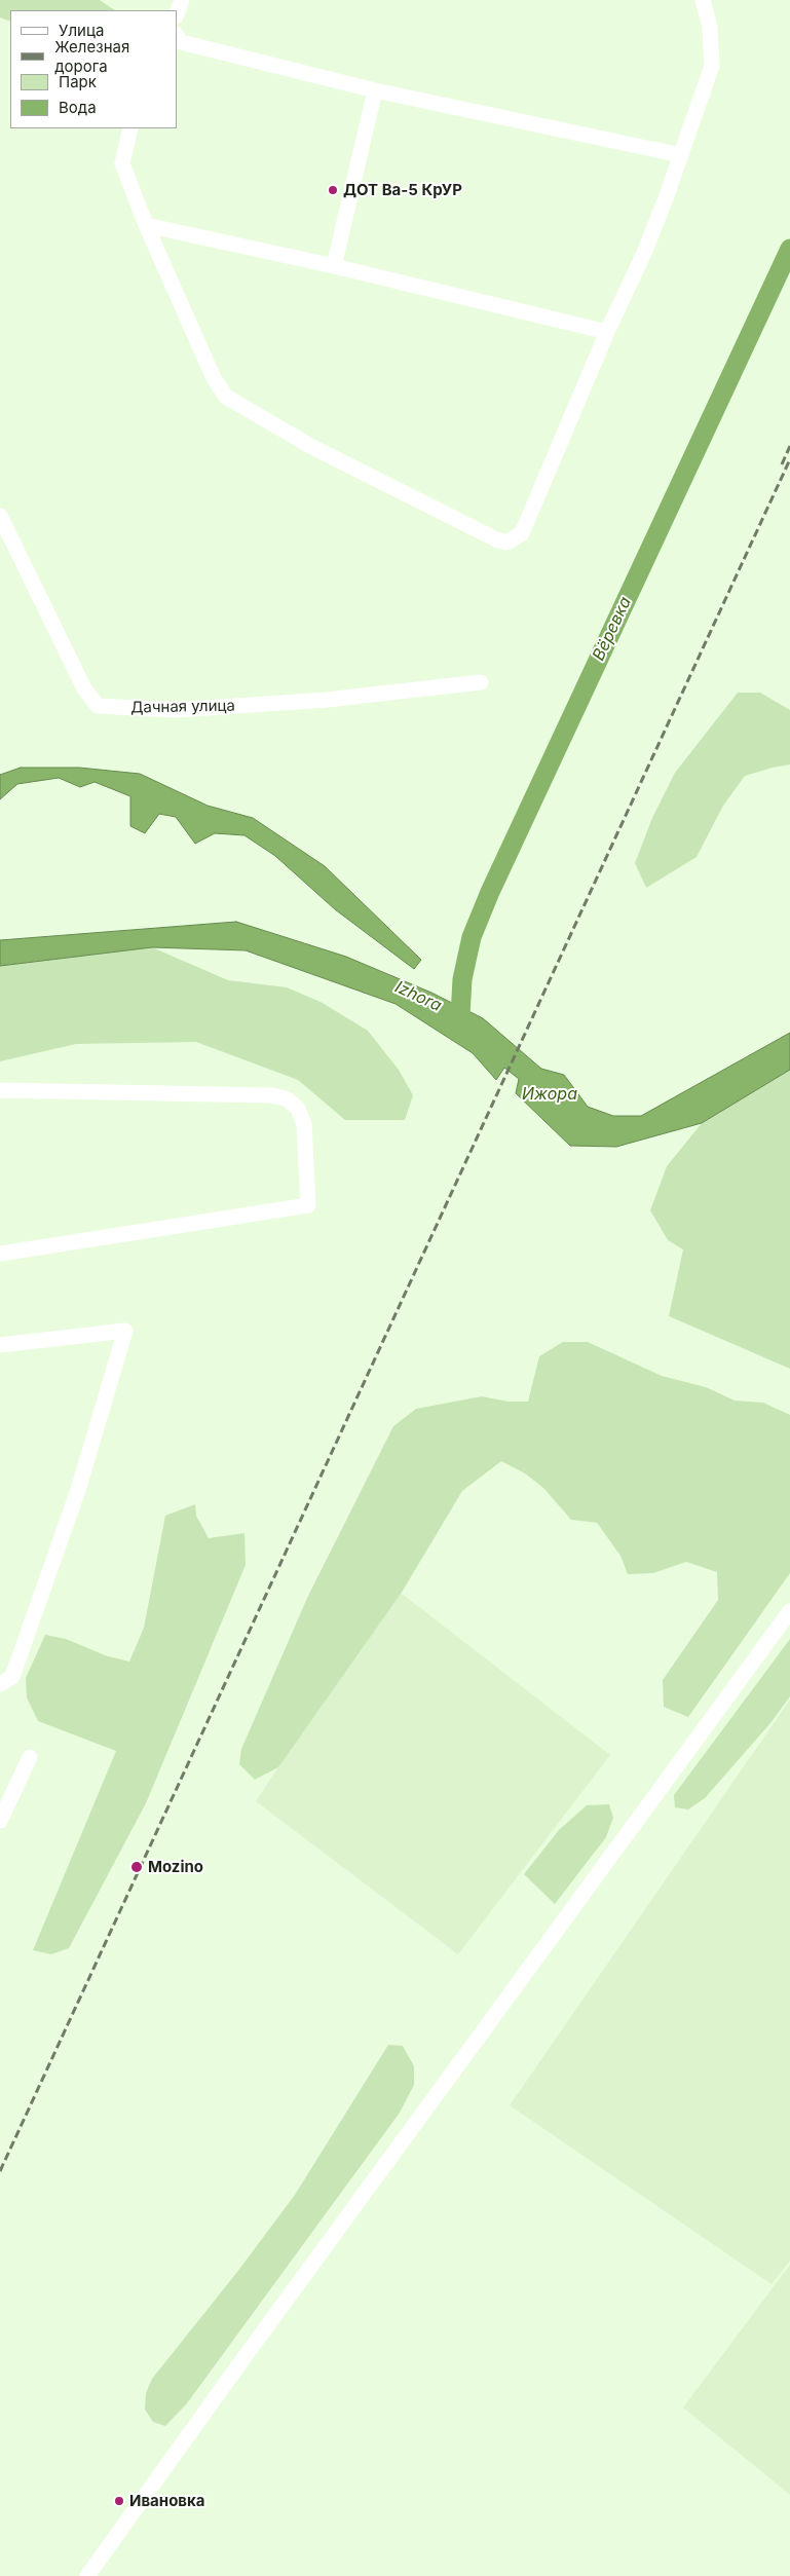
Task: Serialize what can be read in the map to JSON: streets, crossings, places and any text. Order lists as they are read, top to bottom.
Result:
{
  "streets": {
    "street": ["Дачная улица"]
  },
  "water": ["Вёревка", "Izhora", "Ижора"],
  "places": ["ДОТ Ва-5 КрУР", "Mozino", "Ивановка"],
  "legend": [
    "Улица",
    "Железная дорога",
    "Парк",
    "Вода"
  ]
}
